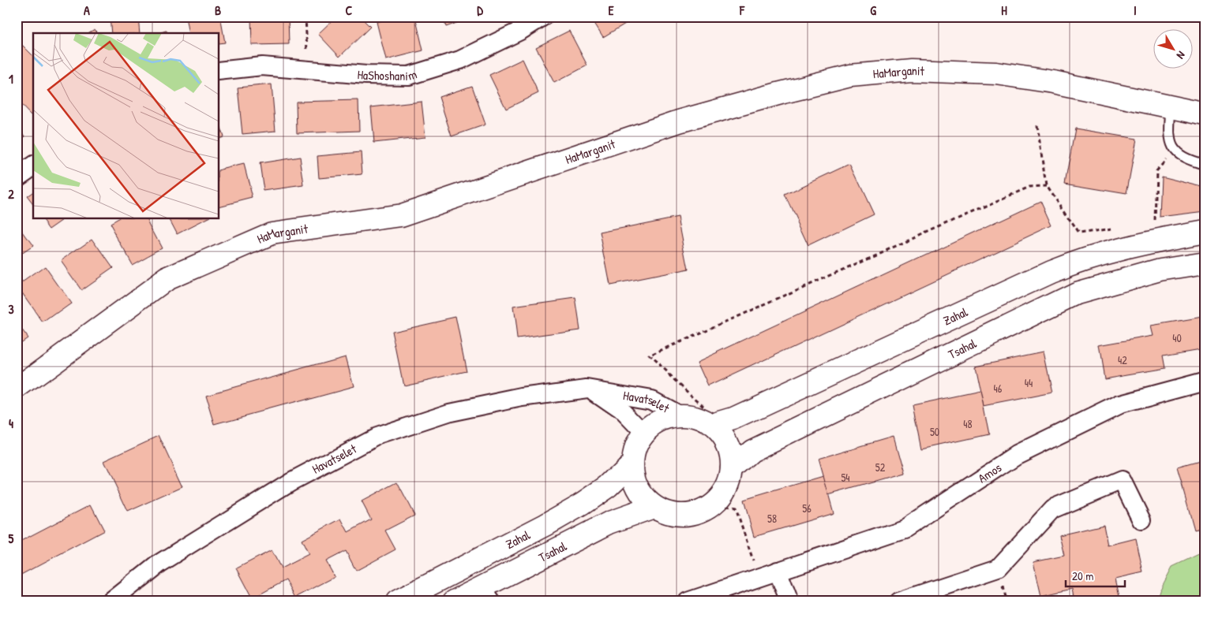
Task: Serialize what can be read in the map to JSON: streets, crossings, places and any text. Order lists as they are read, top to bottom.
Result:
{
  "streets": {
    "main road": ["HaMarganit", "Zahal", "Tsahal"],
    "street": ["HaShoshanim", "Havatselet", "Amos"]
  },
  "crossings": [
    ["Zahal", "Tsahal"],
    ["Zahal", "Havatselet"],
    ["Tsahal", "Havatselet"]
  ],
  "house_numbers": [
    "40",
    "42",
    "44",
    "46",
    "48",
    "50",
    "52",
    "54",
    "56",
    "58"
  ],
  "scale_bar": "20 m",
  "north": "bottom right",
  "grid": {
    "columns": [
      "A",
      "B",
      "C",
      "D",
      "E",
      "F",
      "G",
      "H",
      "I"
    ],
    "rows": [
      "1",
      "2",
      "3",
      "4",
      "5"
    ]
  }
}
